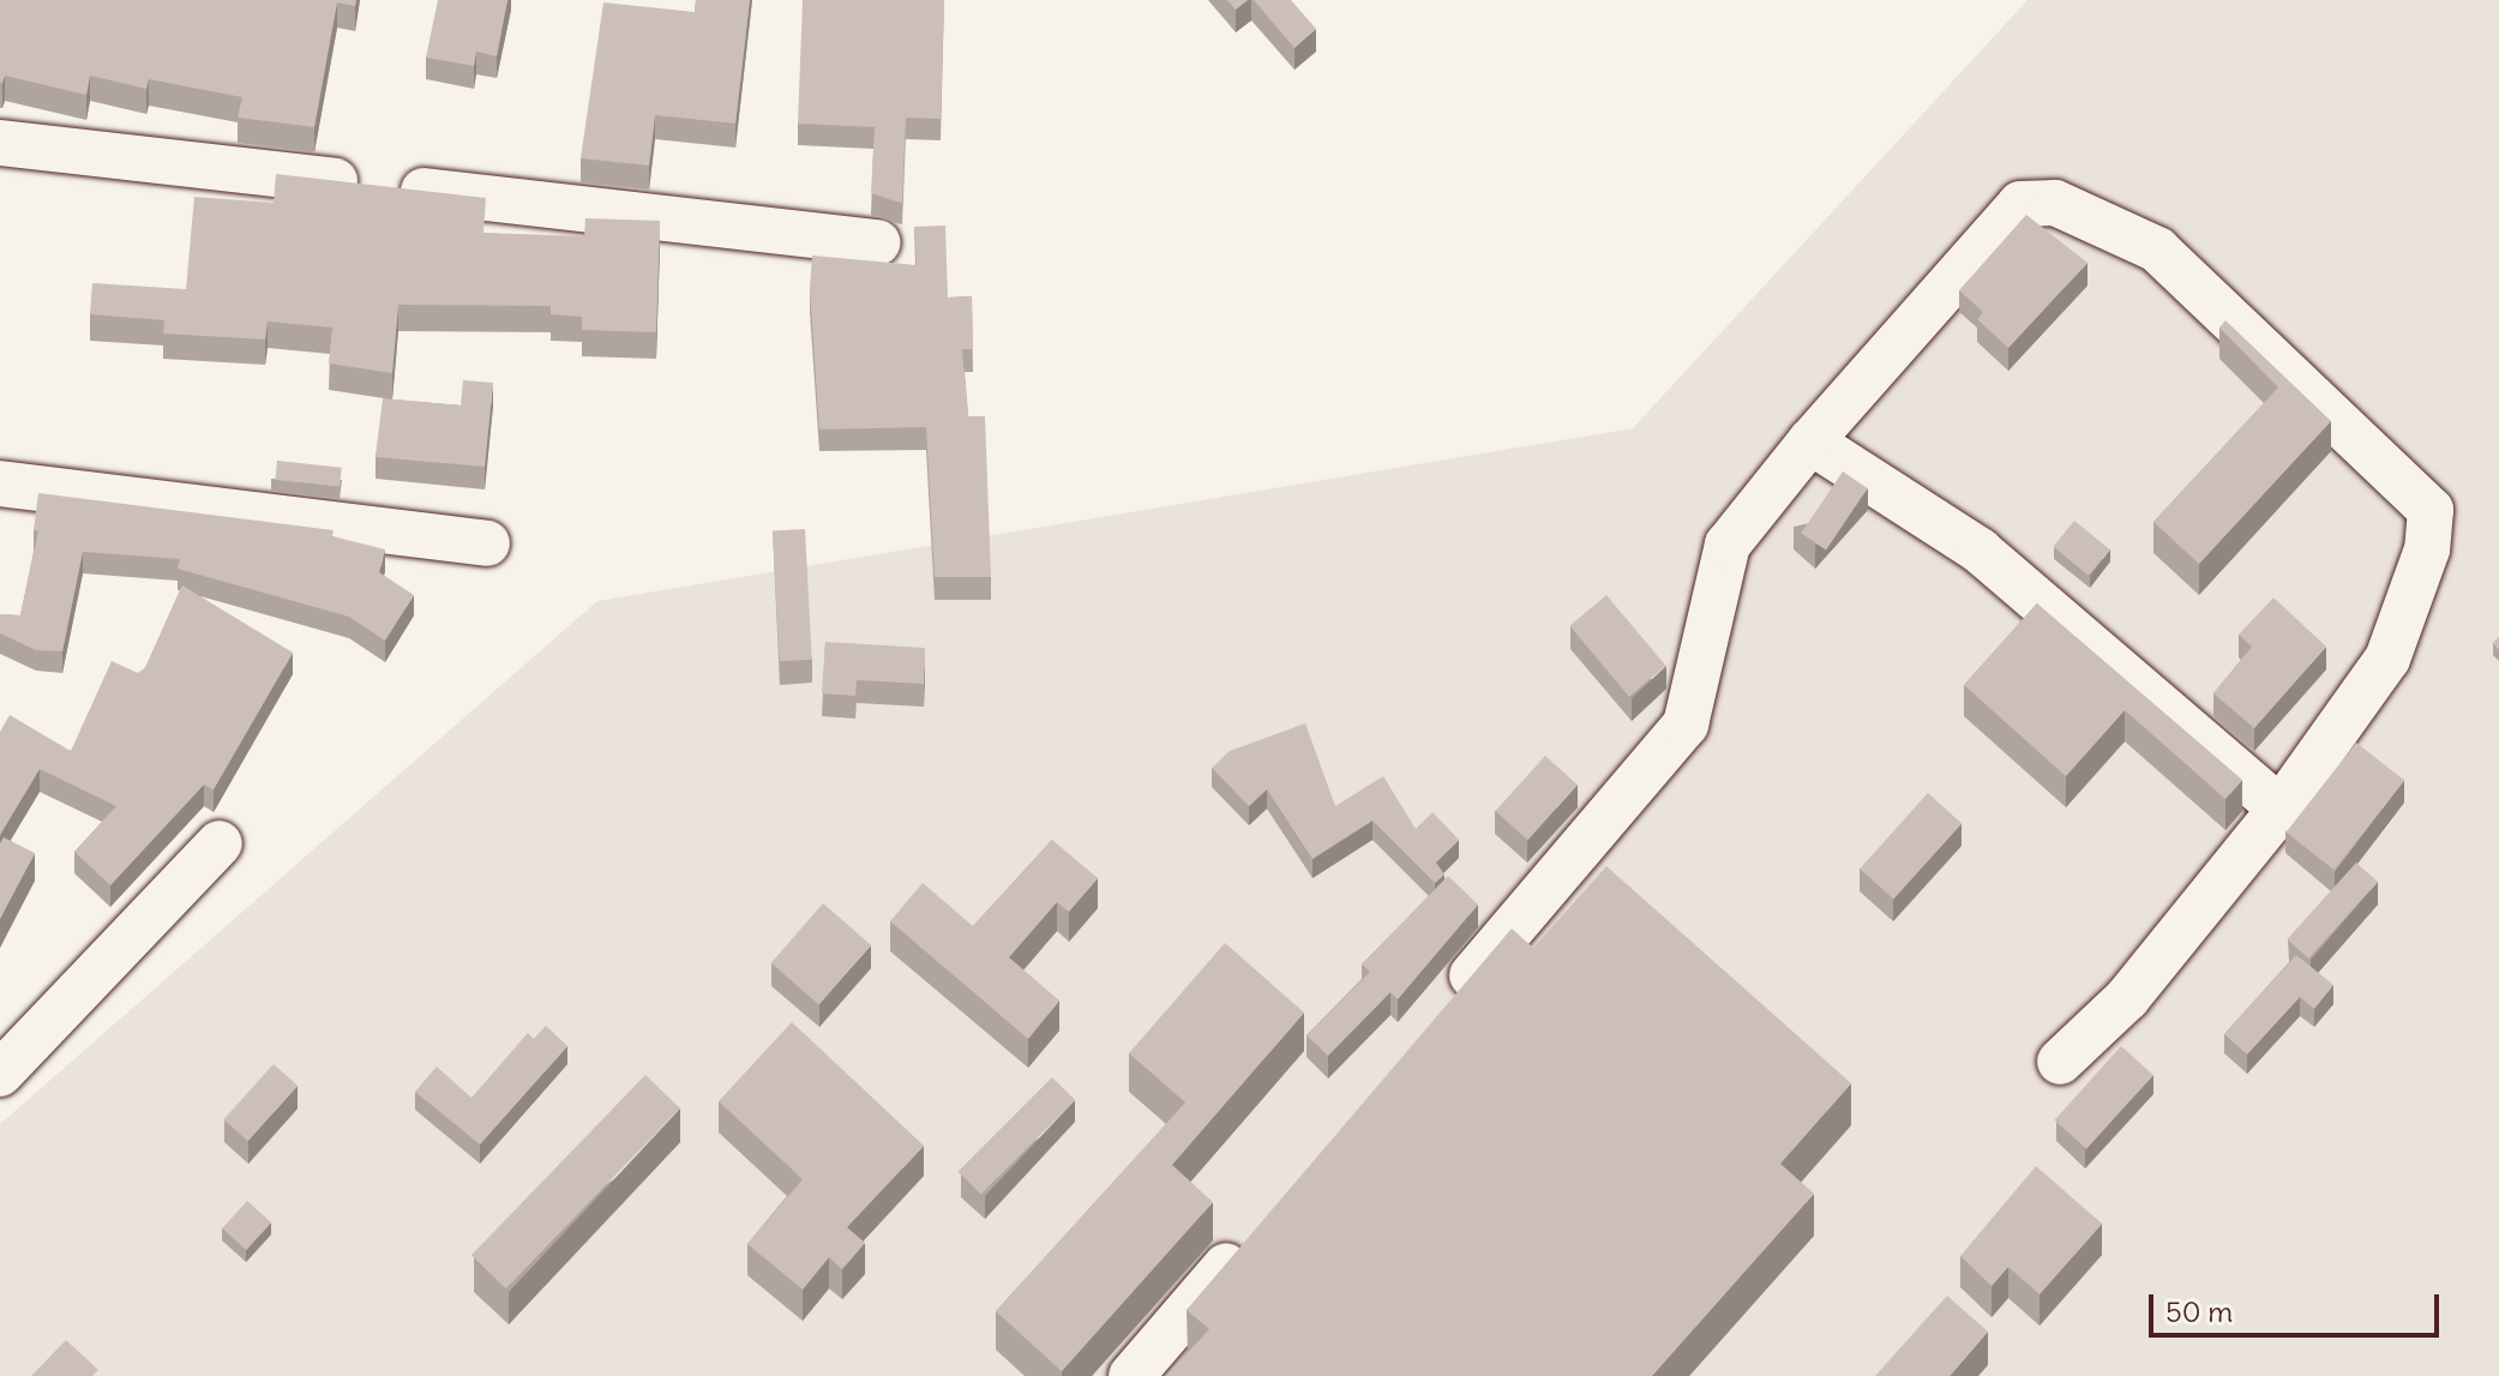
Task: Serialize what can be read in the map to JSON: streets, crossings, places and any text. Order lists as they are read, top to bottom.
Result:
{
  "scale_bar": "50 m"
}
